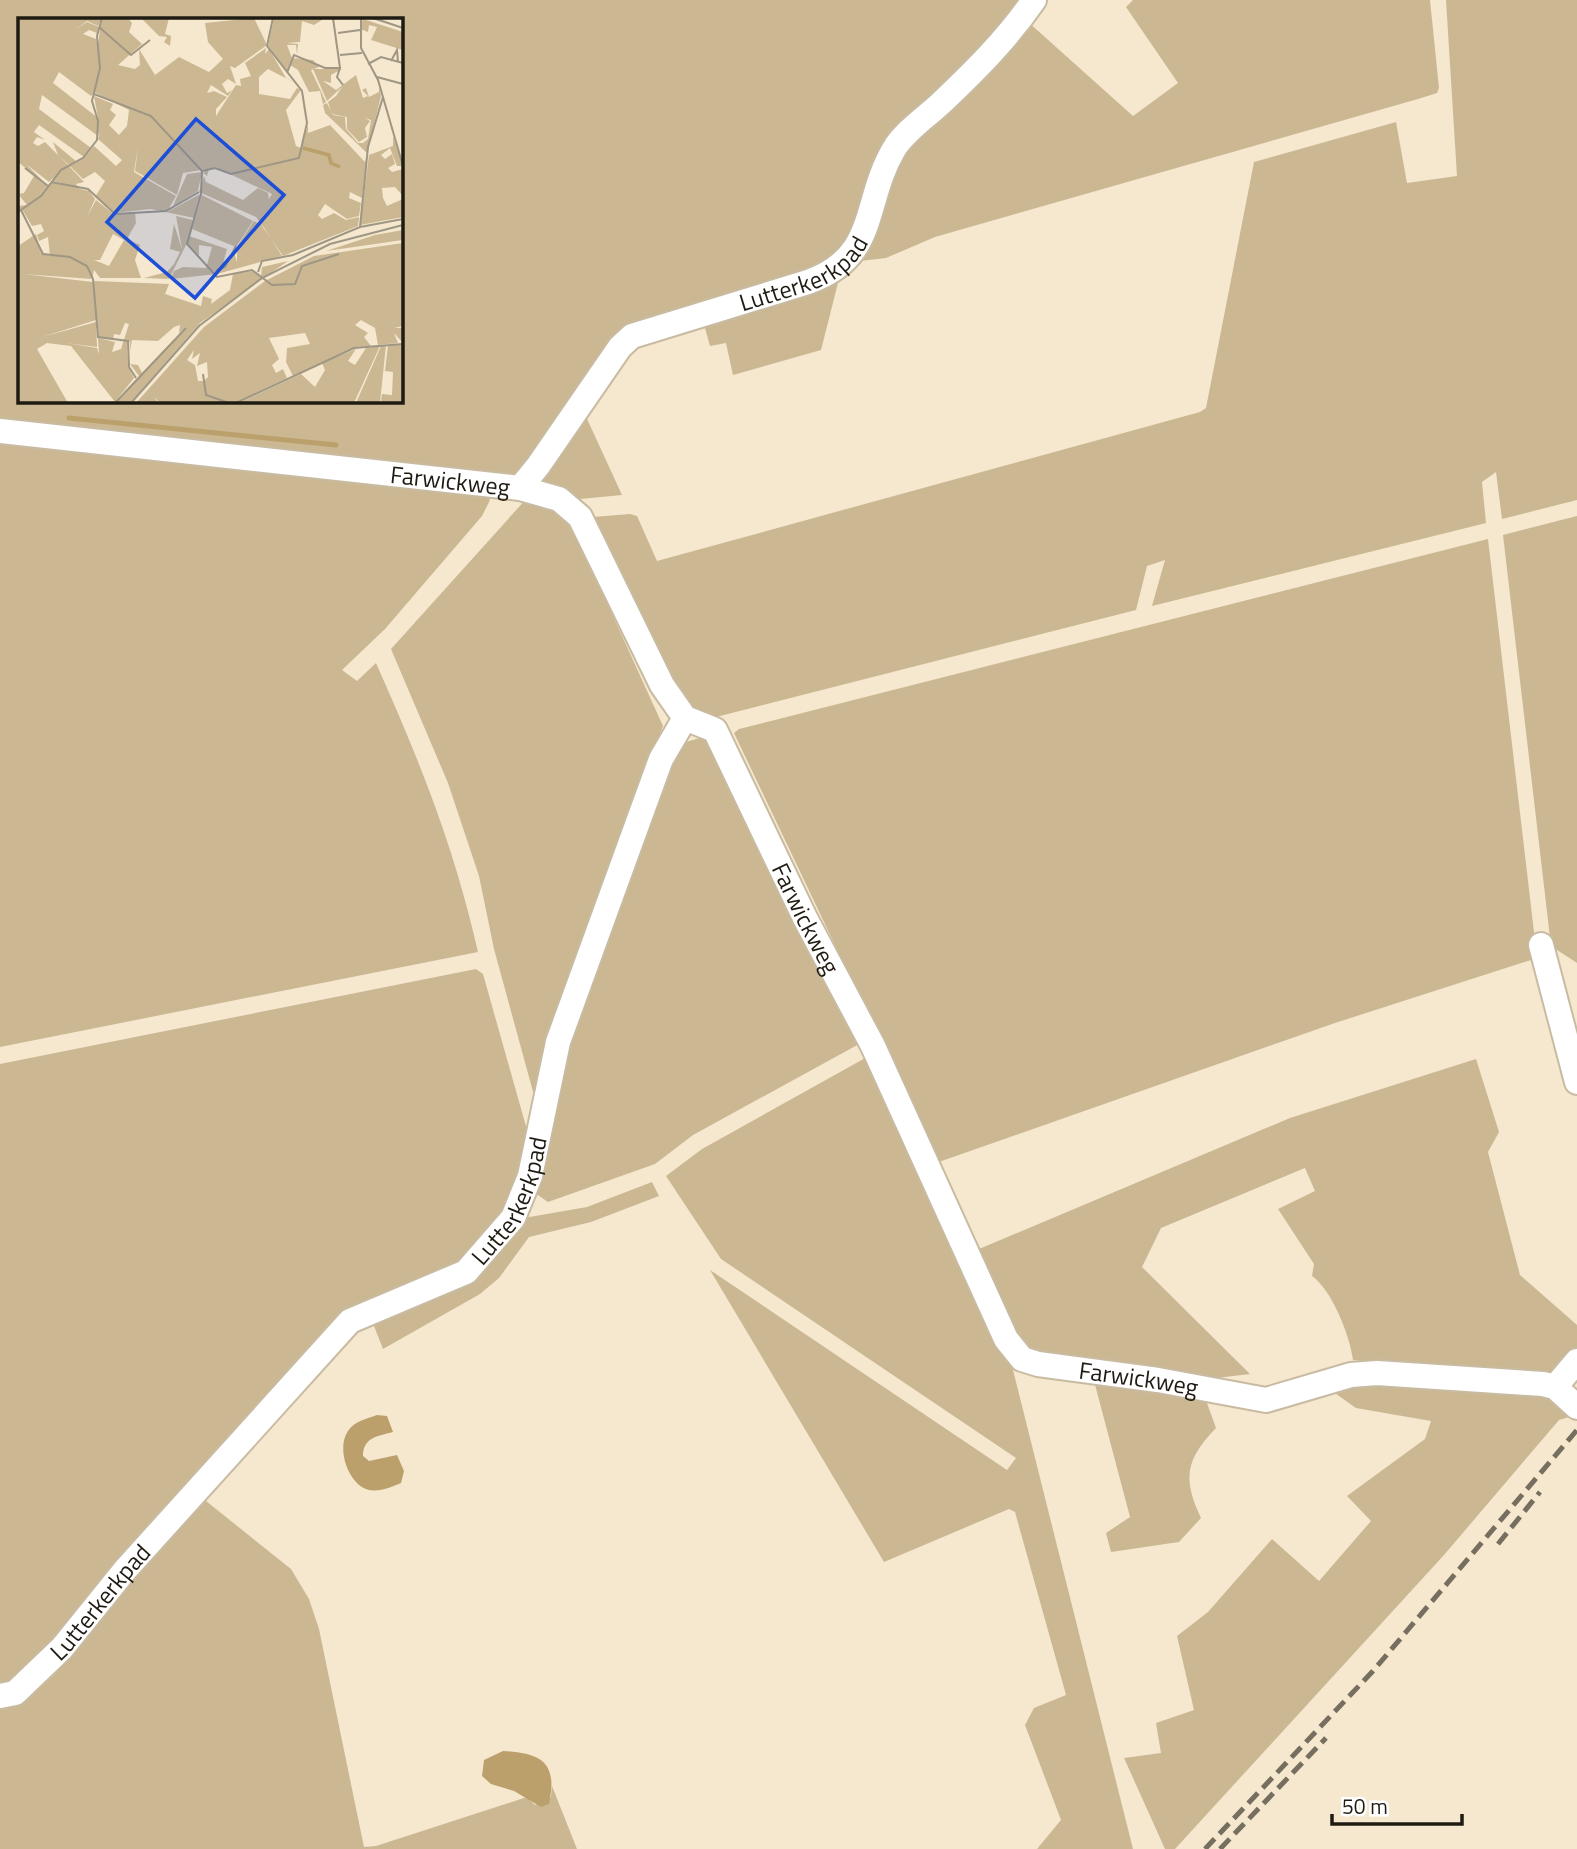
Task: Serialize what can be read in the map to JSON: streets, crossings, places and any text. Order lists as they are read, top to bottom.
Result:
{
  "streets": {
    "street": ["Lutterkerkpad", "Farwickweg"]
  },
  "crossings": [
    ["Lutterkerkpad", "Farwickweg"]
  ],
  "scale_bar": "50 m"
}
